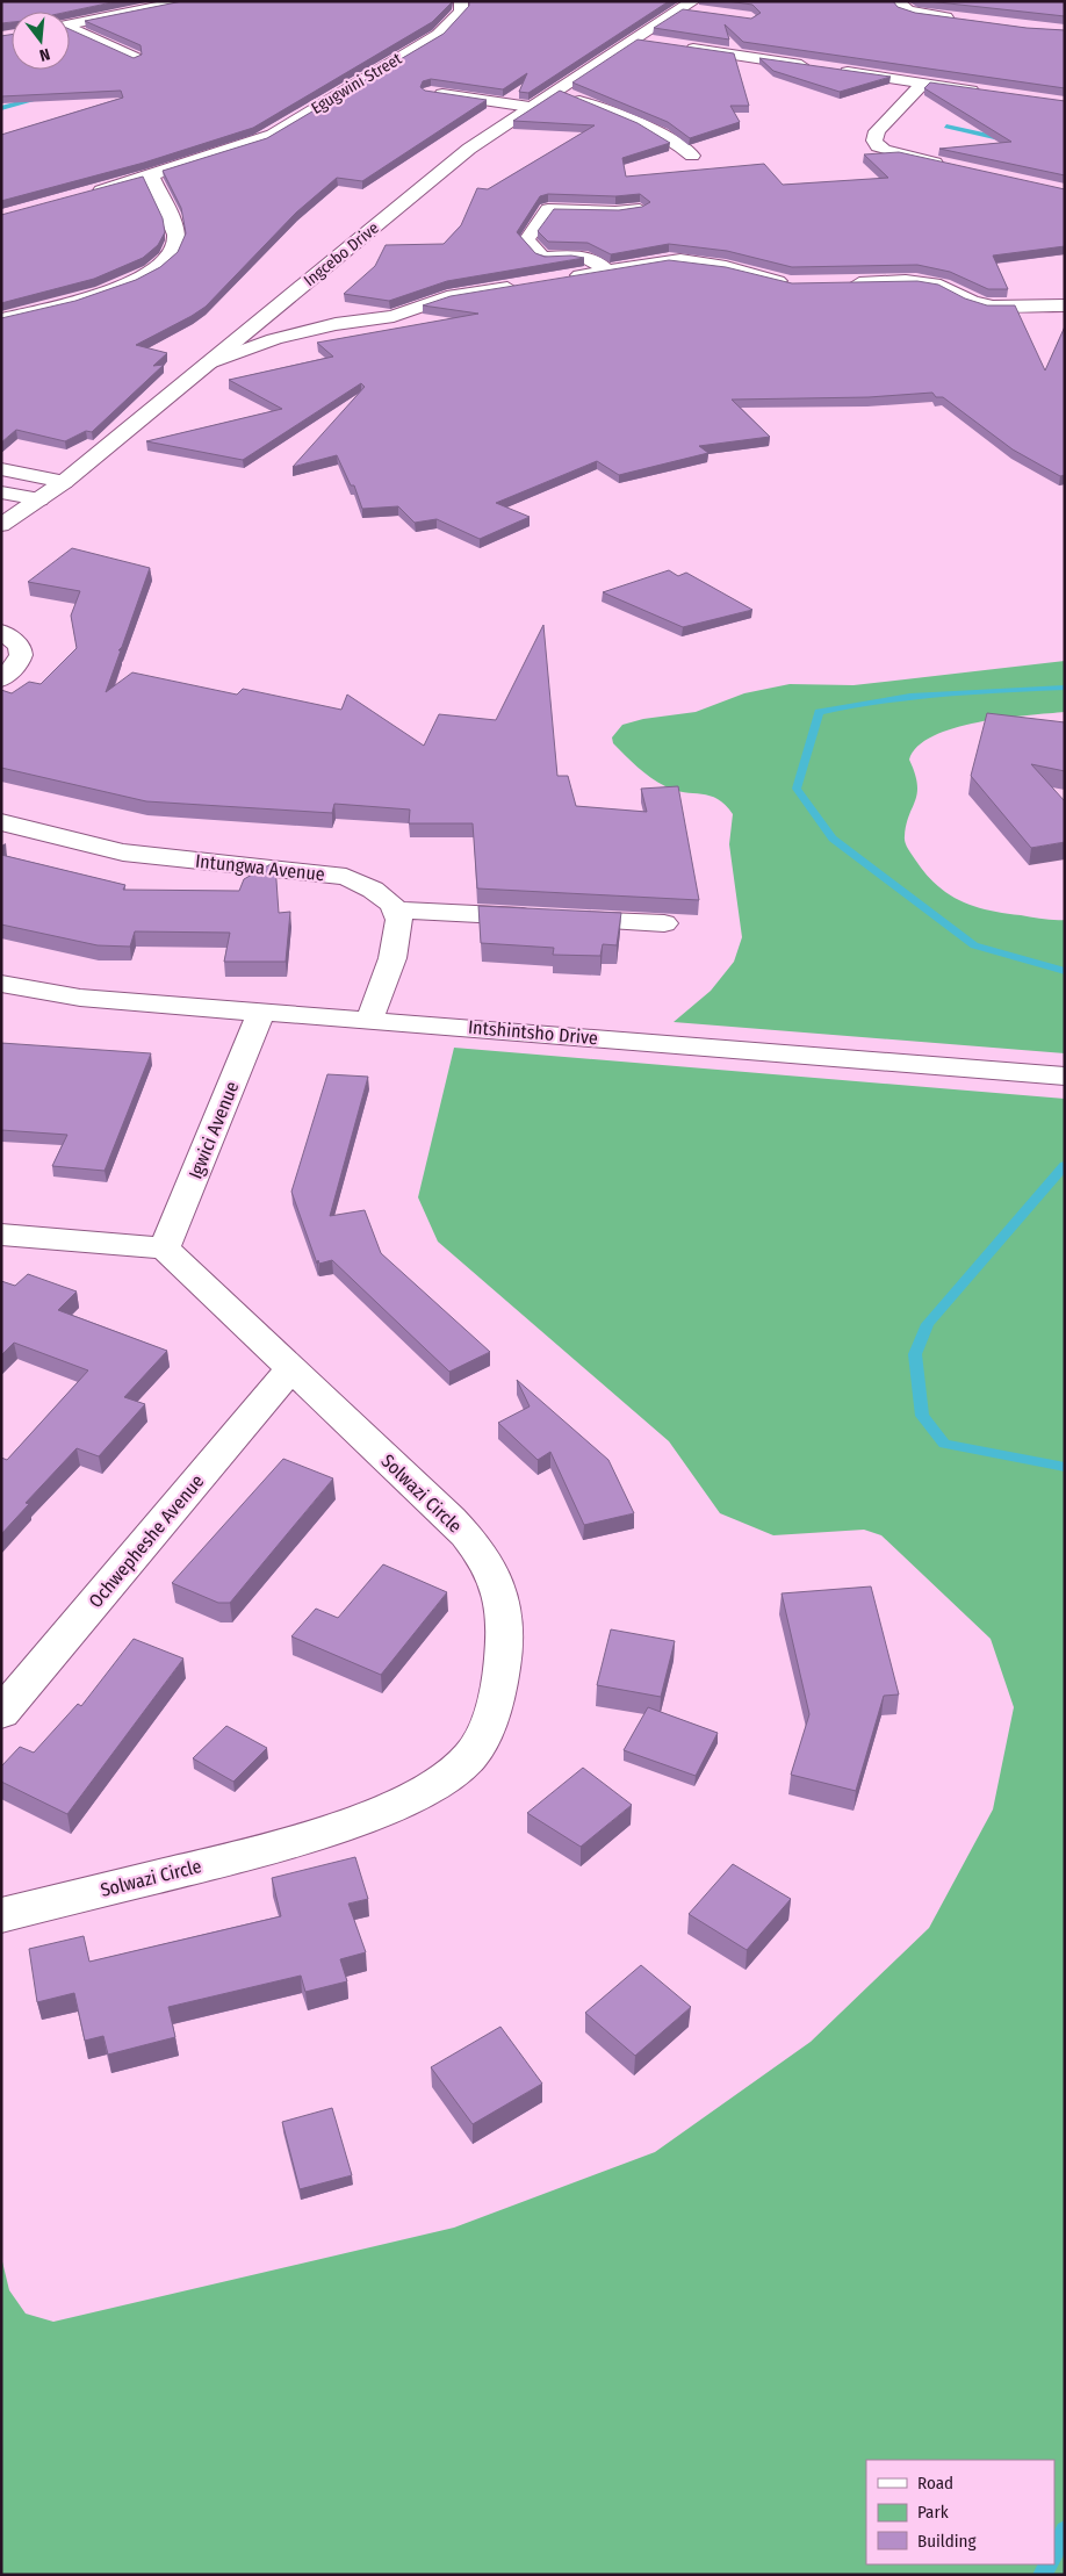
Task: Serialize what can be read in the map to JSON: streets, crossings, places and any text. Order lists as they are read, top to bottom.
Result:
{
  "streets": {
    "street": [
      "Egugwini Street",
      "Ingcebo Drive",
      "Intungwa Avenue",
      "Intshintsho Drive",
      "Igwici Avenue",
      "Solwazi Circle",
      "Ochwepheshe Avenue"
    ]
  },
  "crossings": [
    ["Intshintsho Drive", "Igwici Avenue"],
    ["Igwici Avenue", "Solwazi Circle"],
    ["Solwazi Circle", "Ochwepheshe Avenue"]
  ],
  "legend": ["Road", "Park", "Building"],
  "north": "bottom"
}
